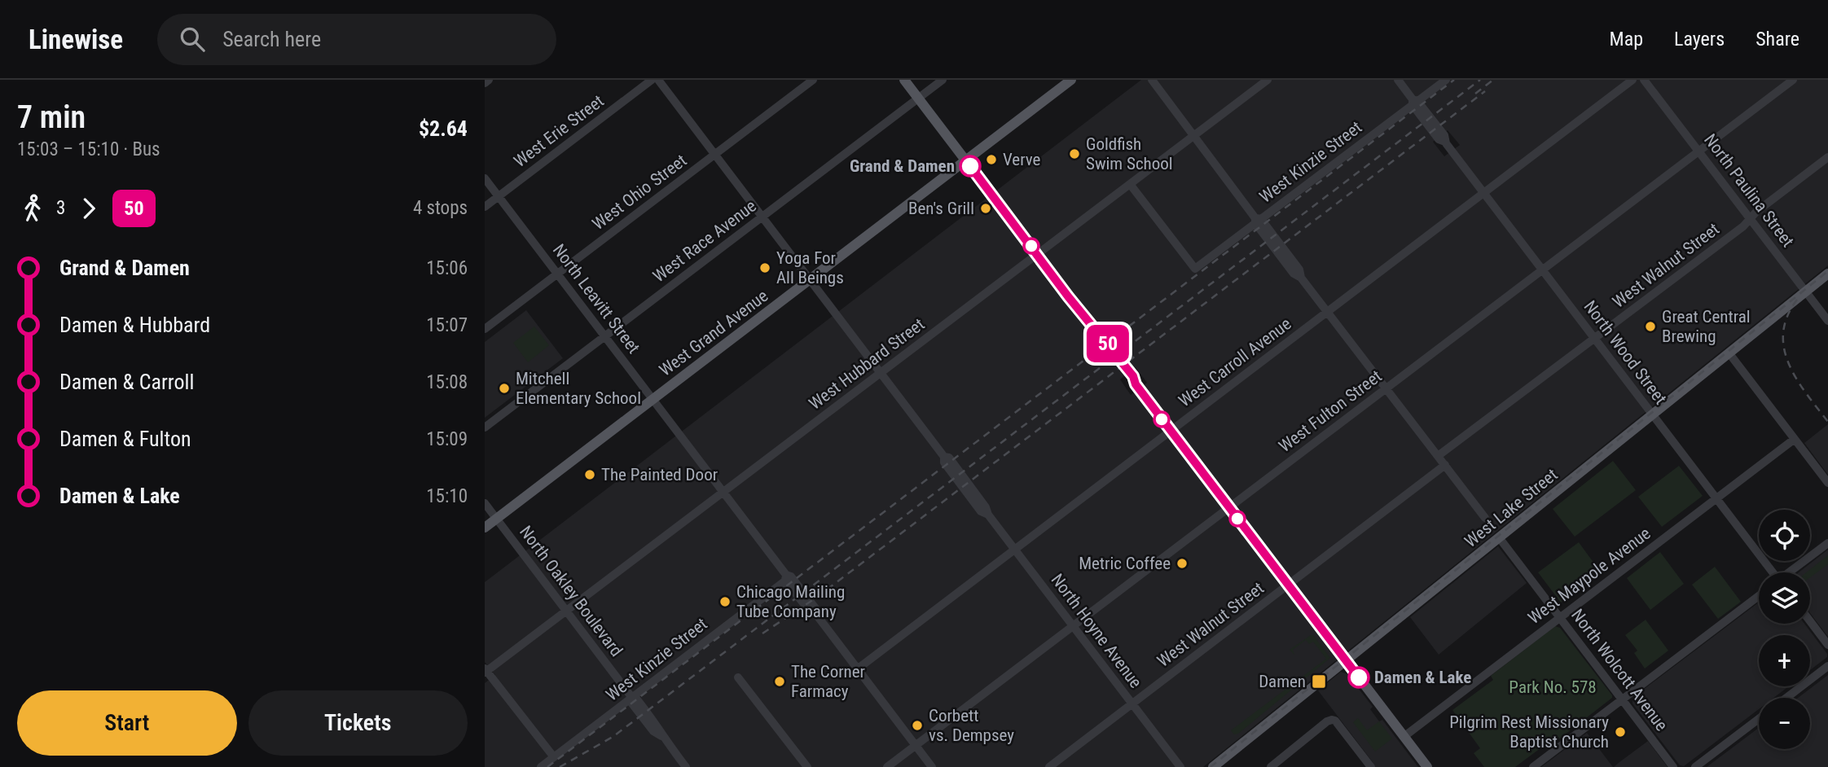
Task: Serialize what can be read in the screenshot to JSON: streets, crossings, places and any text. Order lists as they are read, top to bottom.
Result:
{
  "streets": {
    "main road": ["West Grand Avenue", "West Lake Street"],
    "street": [
      "West Erie Street",
      "West Kinzie Street",
      "North Paulina Street",
      "West Ohio Street",
      "West Race Avenue",
      "West Walnut Street",
      "North Leavitt Street",
      "North Wood Street",
      "West Carroll Avenue",
      "West Hubbard Street",
      "West Fulton Street",
      "West Maypole Avenue",
      "North Oakley Boulevard",
      "North Hoyne Avenue",
      "North Wolcott Avenue"
    ]
  },
  "crossings": [
    ["West Erie Street", "North Leavitt Street"],
    ["West Kinzie Street", "North Leavitt Street"],
    ["West Kinzie Street", "North Wood Street"],
    ["West Kinzie Street", "West Hubbard Street"],
    ["West Kinzie Street", "North Oakley Boulevard"],
    ["North Paulina Street", "West Walnut Street"],
    ["North Paulina Street", "West Fulton Street"],
    ["North Paulina Street", "West Lake Street"],
    ["West Ohio Street", "North Leavitt Street"],
    ["West Ohio Street", "North Hoyne Avenue"],
    ["West Race Avenue", "North Leavitt Street"],
    ["West Race Avenue", "North Hoyne Avenue"],
    ["West Walnut Street", "North Wood Street"],
    ["West Walnut Street", "North Hoyne Avenue"],
    ["North Leavitt Street", "West Grand Avenue"],
    ["North Leavitt Street", "West Carroll Avenue"],
    ["North Leavitt Street", "West Hubbard Street"],
    ["North Leavitt Street", "West Fulton Street"],
    ["West Grand Avenue", "North Oakley Boulevard"],
    ["West Grand Avenue", "North Hoyne Avenue"],
    ["North Wood Street", "West Carroll Avenue"],
    ["North Wood Street", "West Fulton Street"],
    ["North Wood Street", "West Lake Street"],
    ["North Wood Street", "West Maypole Avenue"],
    ["West Carroll Avenue", "North Hoyne Avenue"],
    ["West Hubbard Street", "North Oakley Boulevard"],
    ["West Hubbard Street", "North Hoyne Avenue"],
    ["West Fulton Street", "North Hoyne Avenue"],
    ["West Lake Street", "North Wolcott Avenue"],
    ["West Maypole Avenue", "North Wolcott Avenue"]
  ],
  "parks": ["Park No. 578"],
  "places": {
    "other": [
      "Goldfish Swim School",
      "Verve",
      "Grand & Damen",
      "Ben's Grill",
      "Yoga For All Beings",
      "Great Central Brewing",
      "Mitchell Elementary School",
      "The Painted Door",
      "Metric Coffee",
      "Chicago Mailing Tube Company",
      "Damen & Lake",
      "The Corner Farmacy",
      "Corbett vs. Dempsey",
      "Pilgrim Rest Missionary Baptist Church"
    ],
    "transit": ["Damen"]
  },
  "lines": ["bus line 50"],
  "page": {
    "header": "Linewise",
    "search": "Search here",
    "nav": ["Map", "Layers", "Share"],
    "heading": ["7 min", "15:03 – 15:10 · Bus", "$2.64"],
    "on_map": "50",
    "legs": ["3", "50", "4 stops"],
    "list": [
      {
        "name": "Grand & Damen",
        "value": "15:06"
      },
      {
        "name": "Damen & Hubbard",
        "value": "15:07"
      },
      {
        "name": "Damen & Carroll",
        "value": "15:08"
      },
      {
        "name": "Damen & Fulton",
        "value": "15:09"
      },
      {
        "name": "Damen & Lake",
        "value": "15:10"
      }
    ],
    "map_buttons": ["+", "−"],
    "buttons": ["Start", "Tickets"]
  }
}
